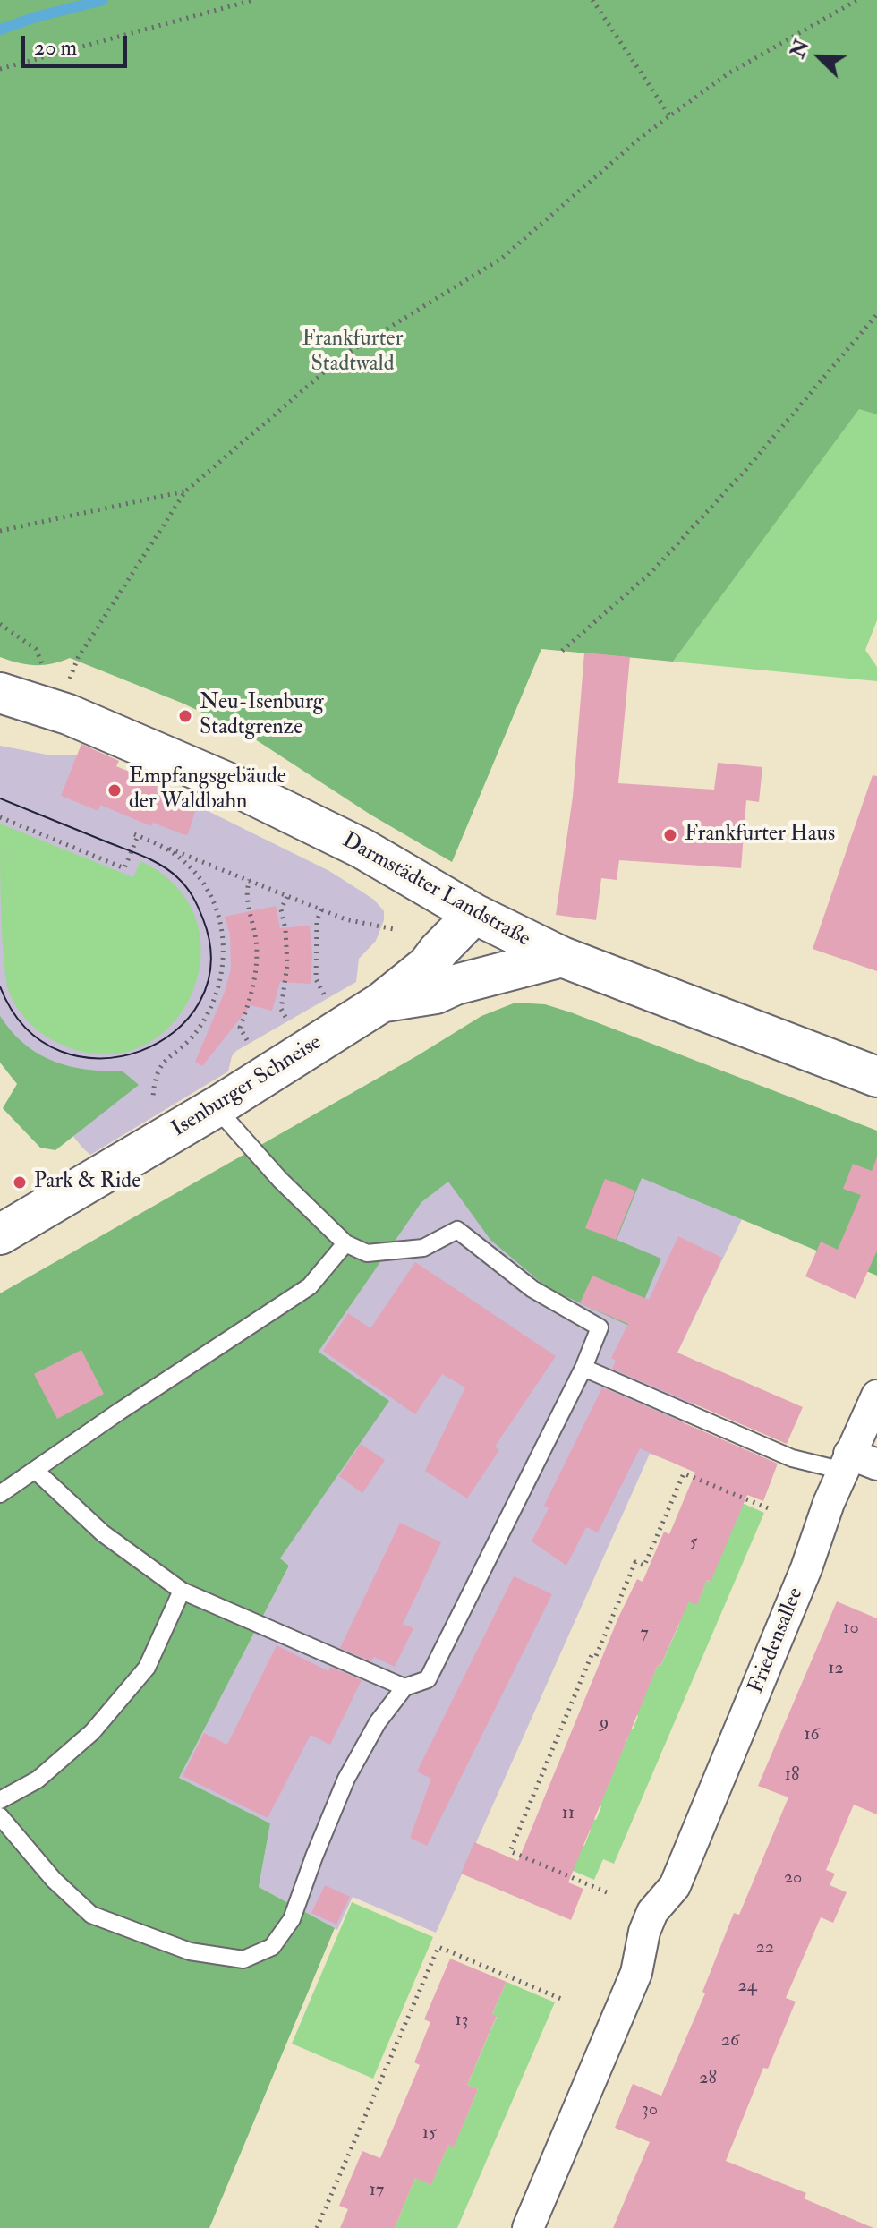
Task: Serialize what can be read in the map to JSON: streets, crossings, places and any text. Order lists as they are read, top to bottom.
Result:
{
  "streets": {
    "main road": ["Darmstädter Landstraße", "Isenburger Schneise"],
    "street": ["Friedensallee"]
  },
  "crossings": [
    ["Darmstädter Landstraße", "Isenburger Schneise"]
  ],
  "parks": ["Frankfurter Stadtwald"],
  "places": [
    "Neu-Isenburg Stadtgrenze",
    "Empfangsgebäude der Waldbahn",
    "Frankfurter Haus",
    "Park & Ride"
  ],
  "house_numbers": [
    "5",
    "10",
    "7",
    "12",
    "9",
    "16",
    "18",
    "11",
    "20",
    "22",
    "24",
    "13",
    "26",
    "28",
    "30",
    "15",
    "17"
  ],
  "scale_bar": "20 m",
  "north": "top left"
}
